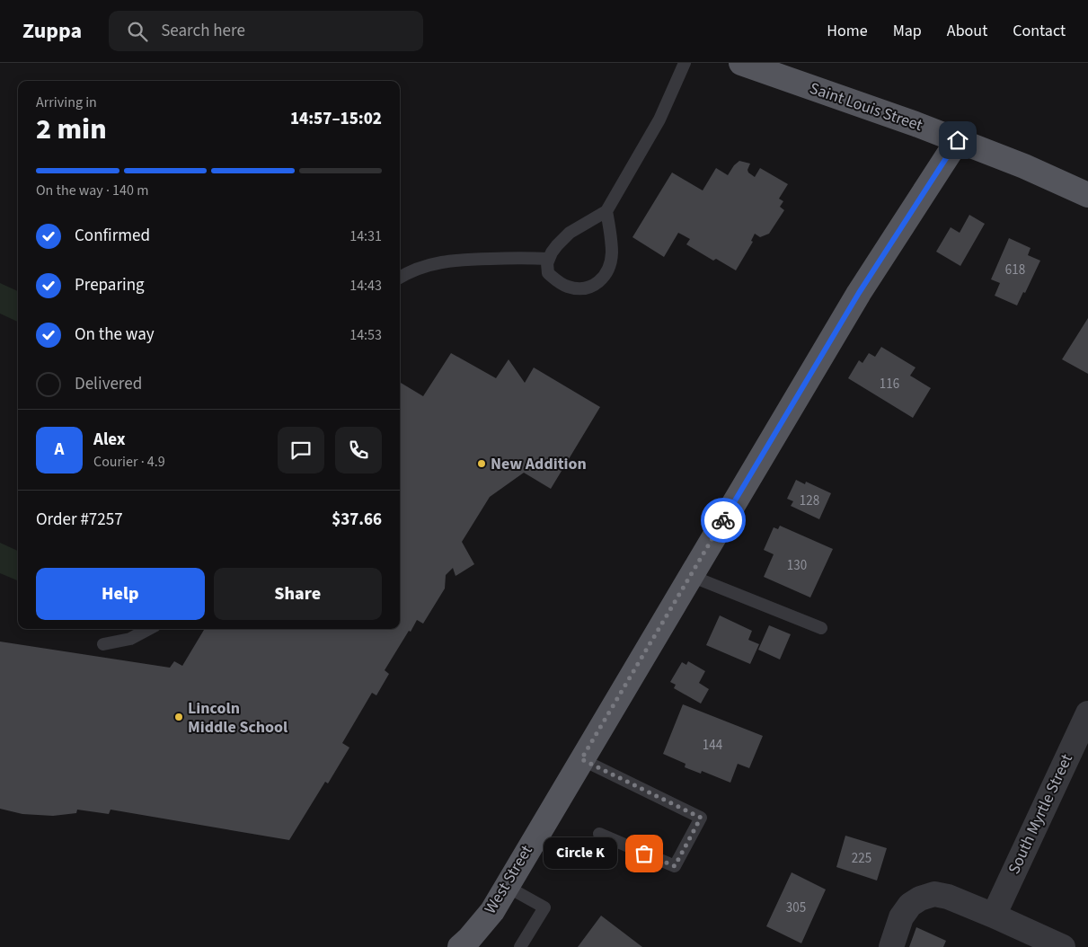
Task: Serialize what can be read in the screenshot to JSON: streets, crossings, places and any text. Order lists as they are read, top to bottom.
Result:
{
  "streets": {
    "main road": ["Saint Louis Street", "West Street"],
    "street": ["South Myrtle Street"]
  },
  "crossings": [
    ["Saint Louis Street", "West Street"]
  ],
  "places": ["New Addition", "Lincoln Middle School", "Circle K"],
  "house_numbers": [
    "618",
    "116",
    "128",
    "130",
    "144",
    "225",
    "305"
  ],
  "page": {
    "header": "Zuppa",
    "search": "Search here",
    "nav": [
      "Home",
      "Map",
      "About",
      "Contact"
    ],
    "heading": ["2 min", "Arriving in", "14:57–15:02"],
    "panel": [
      "Alex",
      "Courier · 4.9",
      "Order #7257",
      "$37.66"
    ],
    "bar": "On the way · 140 m",
    "list": [
      ["Confirmed", "14:31"],
      ["Preparing", "14:43"],
      ["On the way", "14:53"],
      "Delivered"
    ],
    "round": "A",
    "buttons": ["Help", "Share"],
    "bubble": "Circle K"
  }
}
